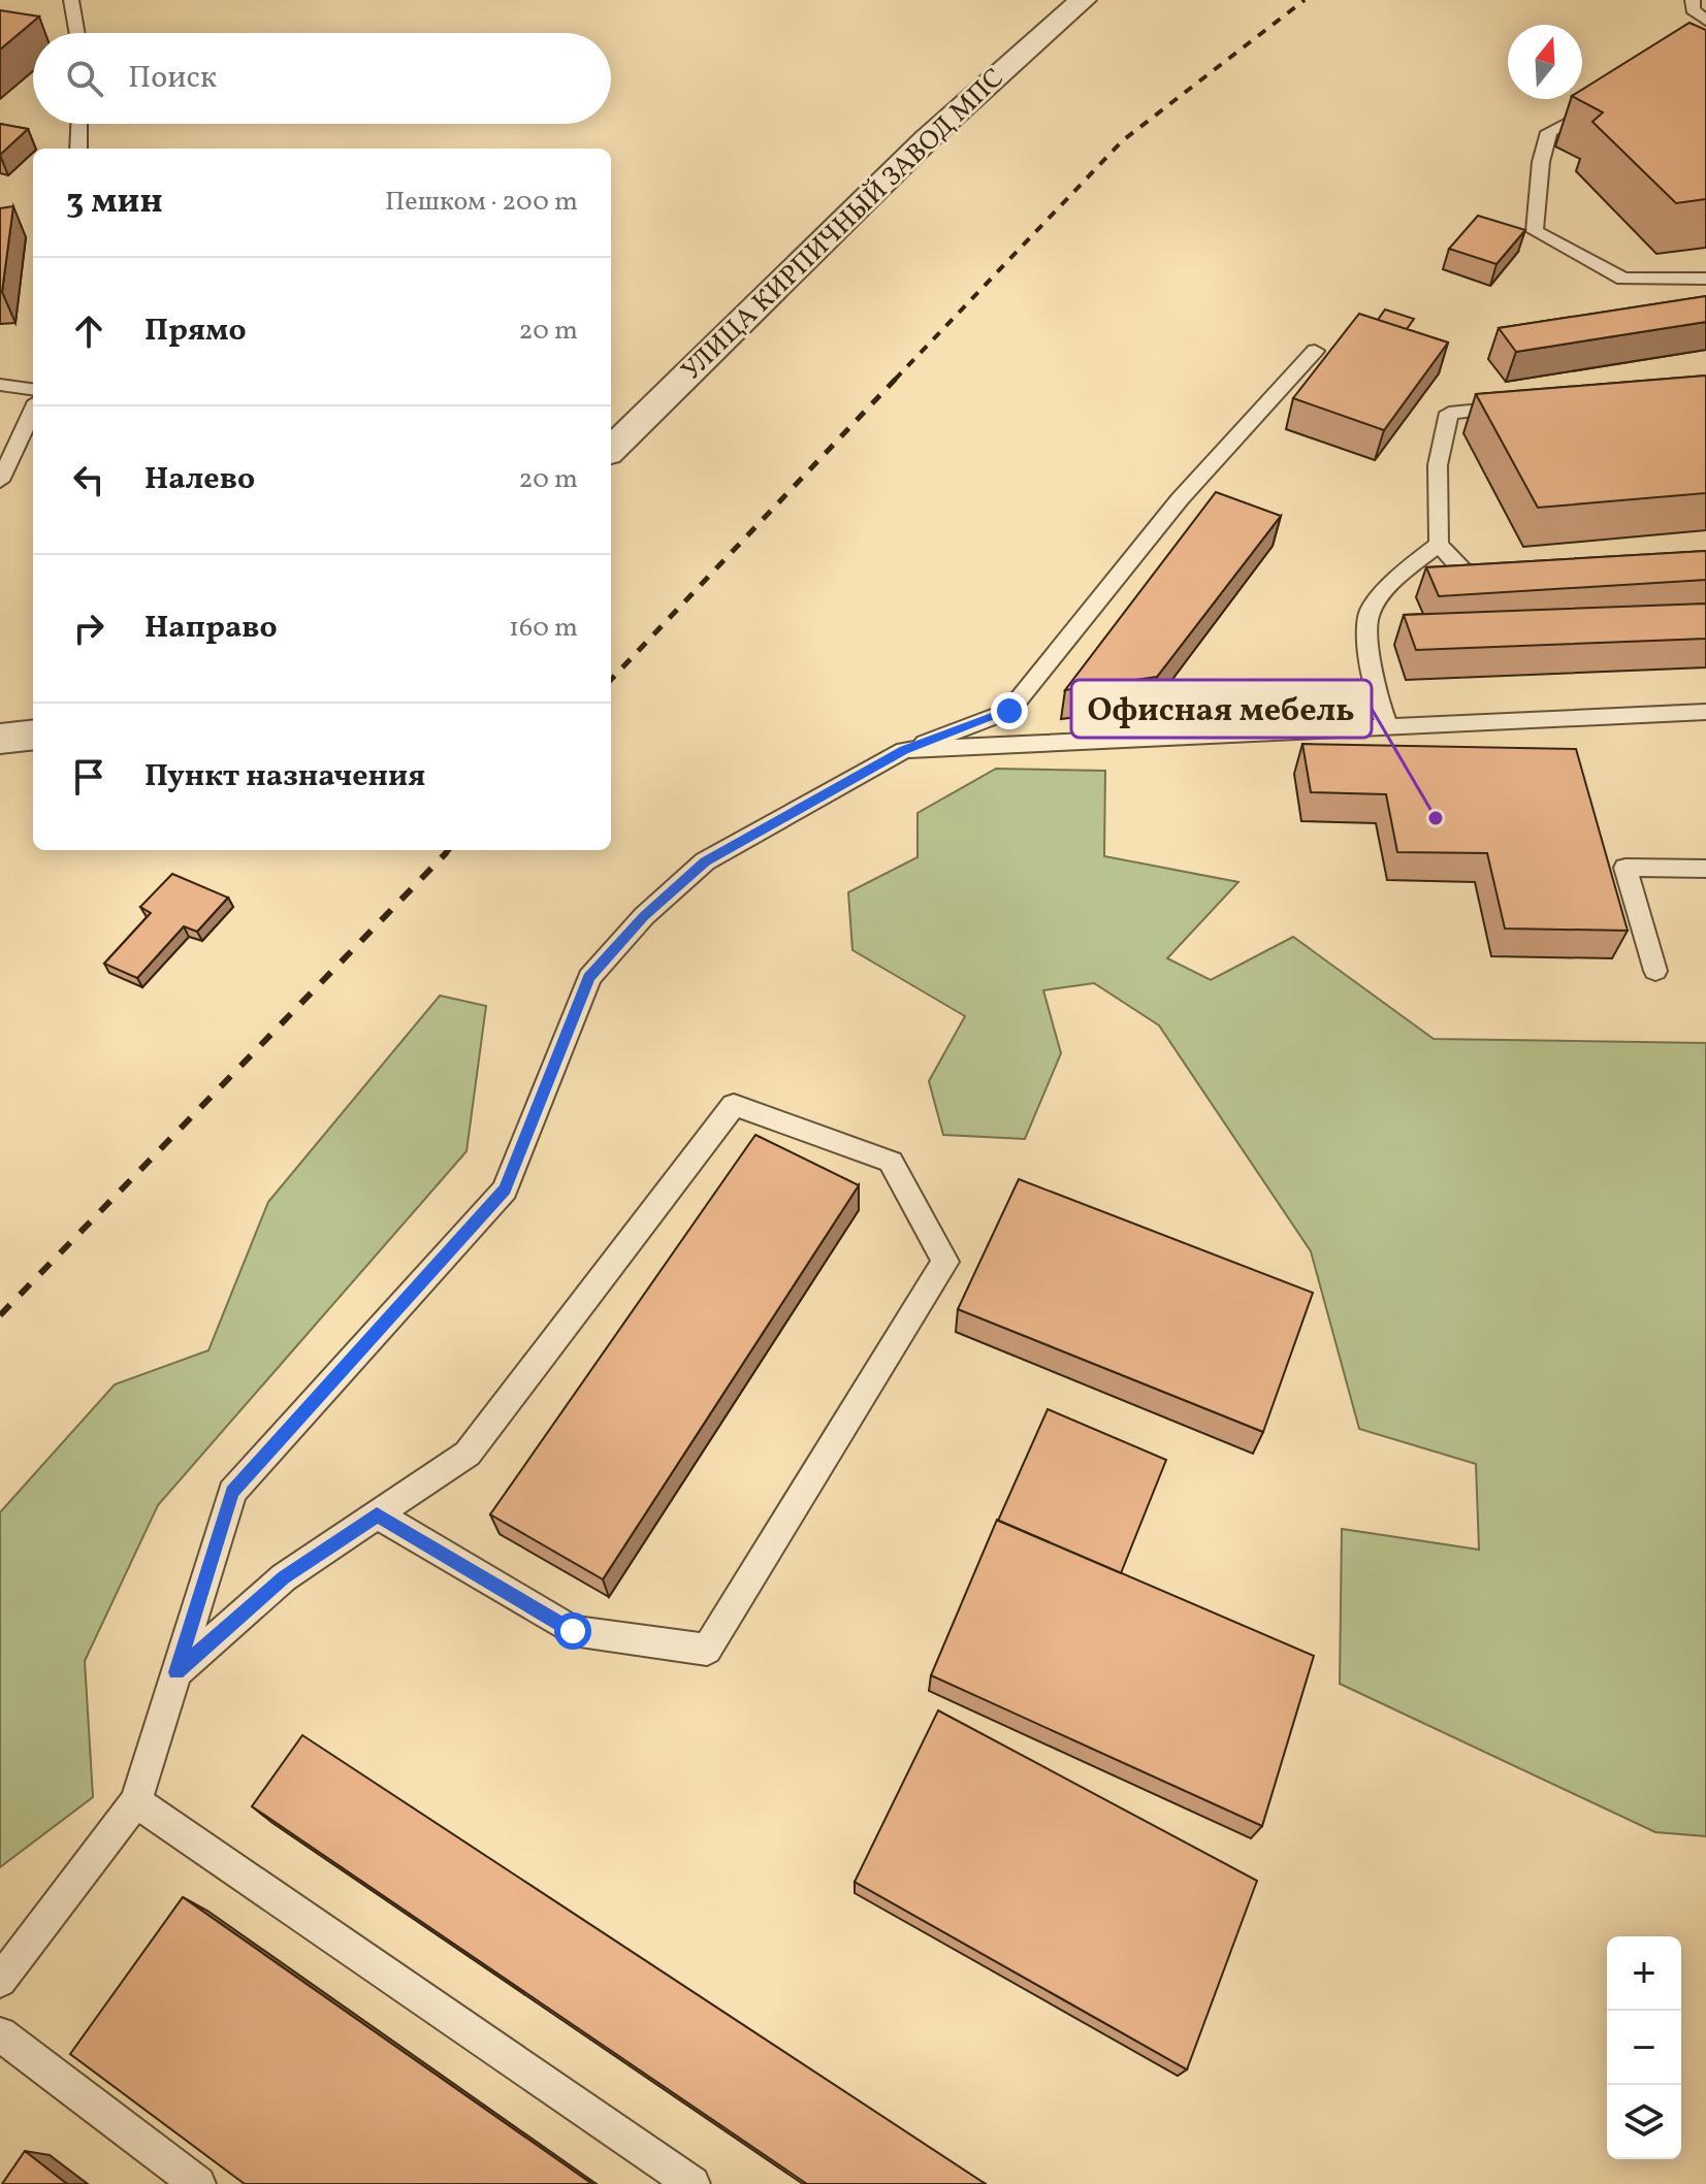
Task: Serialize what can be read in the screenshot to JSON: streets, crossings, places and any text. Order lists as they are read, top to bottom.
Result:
{
  "streets": {
    "street": ["УЛИЦА КИРПИЧНЫЙ ЗАВОД МПС"]
  },
  "places": ["Офисная мебель"],
  "north": "top",
  "page": {
    "search": "Поиск",
    "heading": ["3 мин", "Пешком · 200 m"],
    "list": [
      ["Прямо", "20 m"],
      ["Налево", "20 m"],
      ["Направо", "160 m"],
      "Пункт назначения"
    ],
    "map_buttons": ["+", "−"]
  }
}
